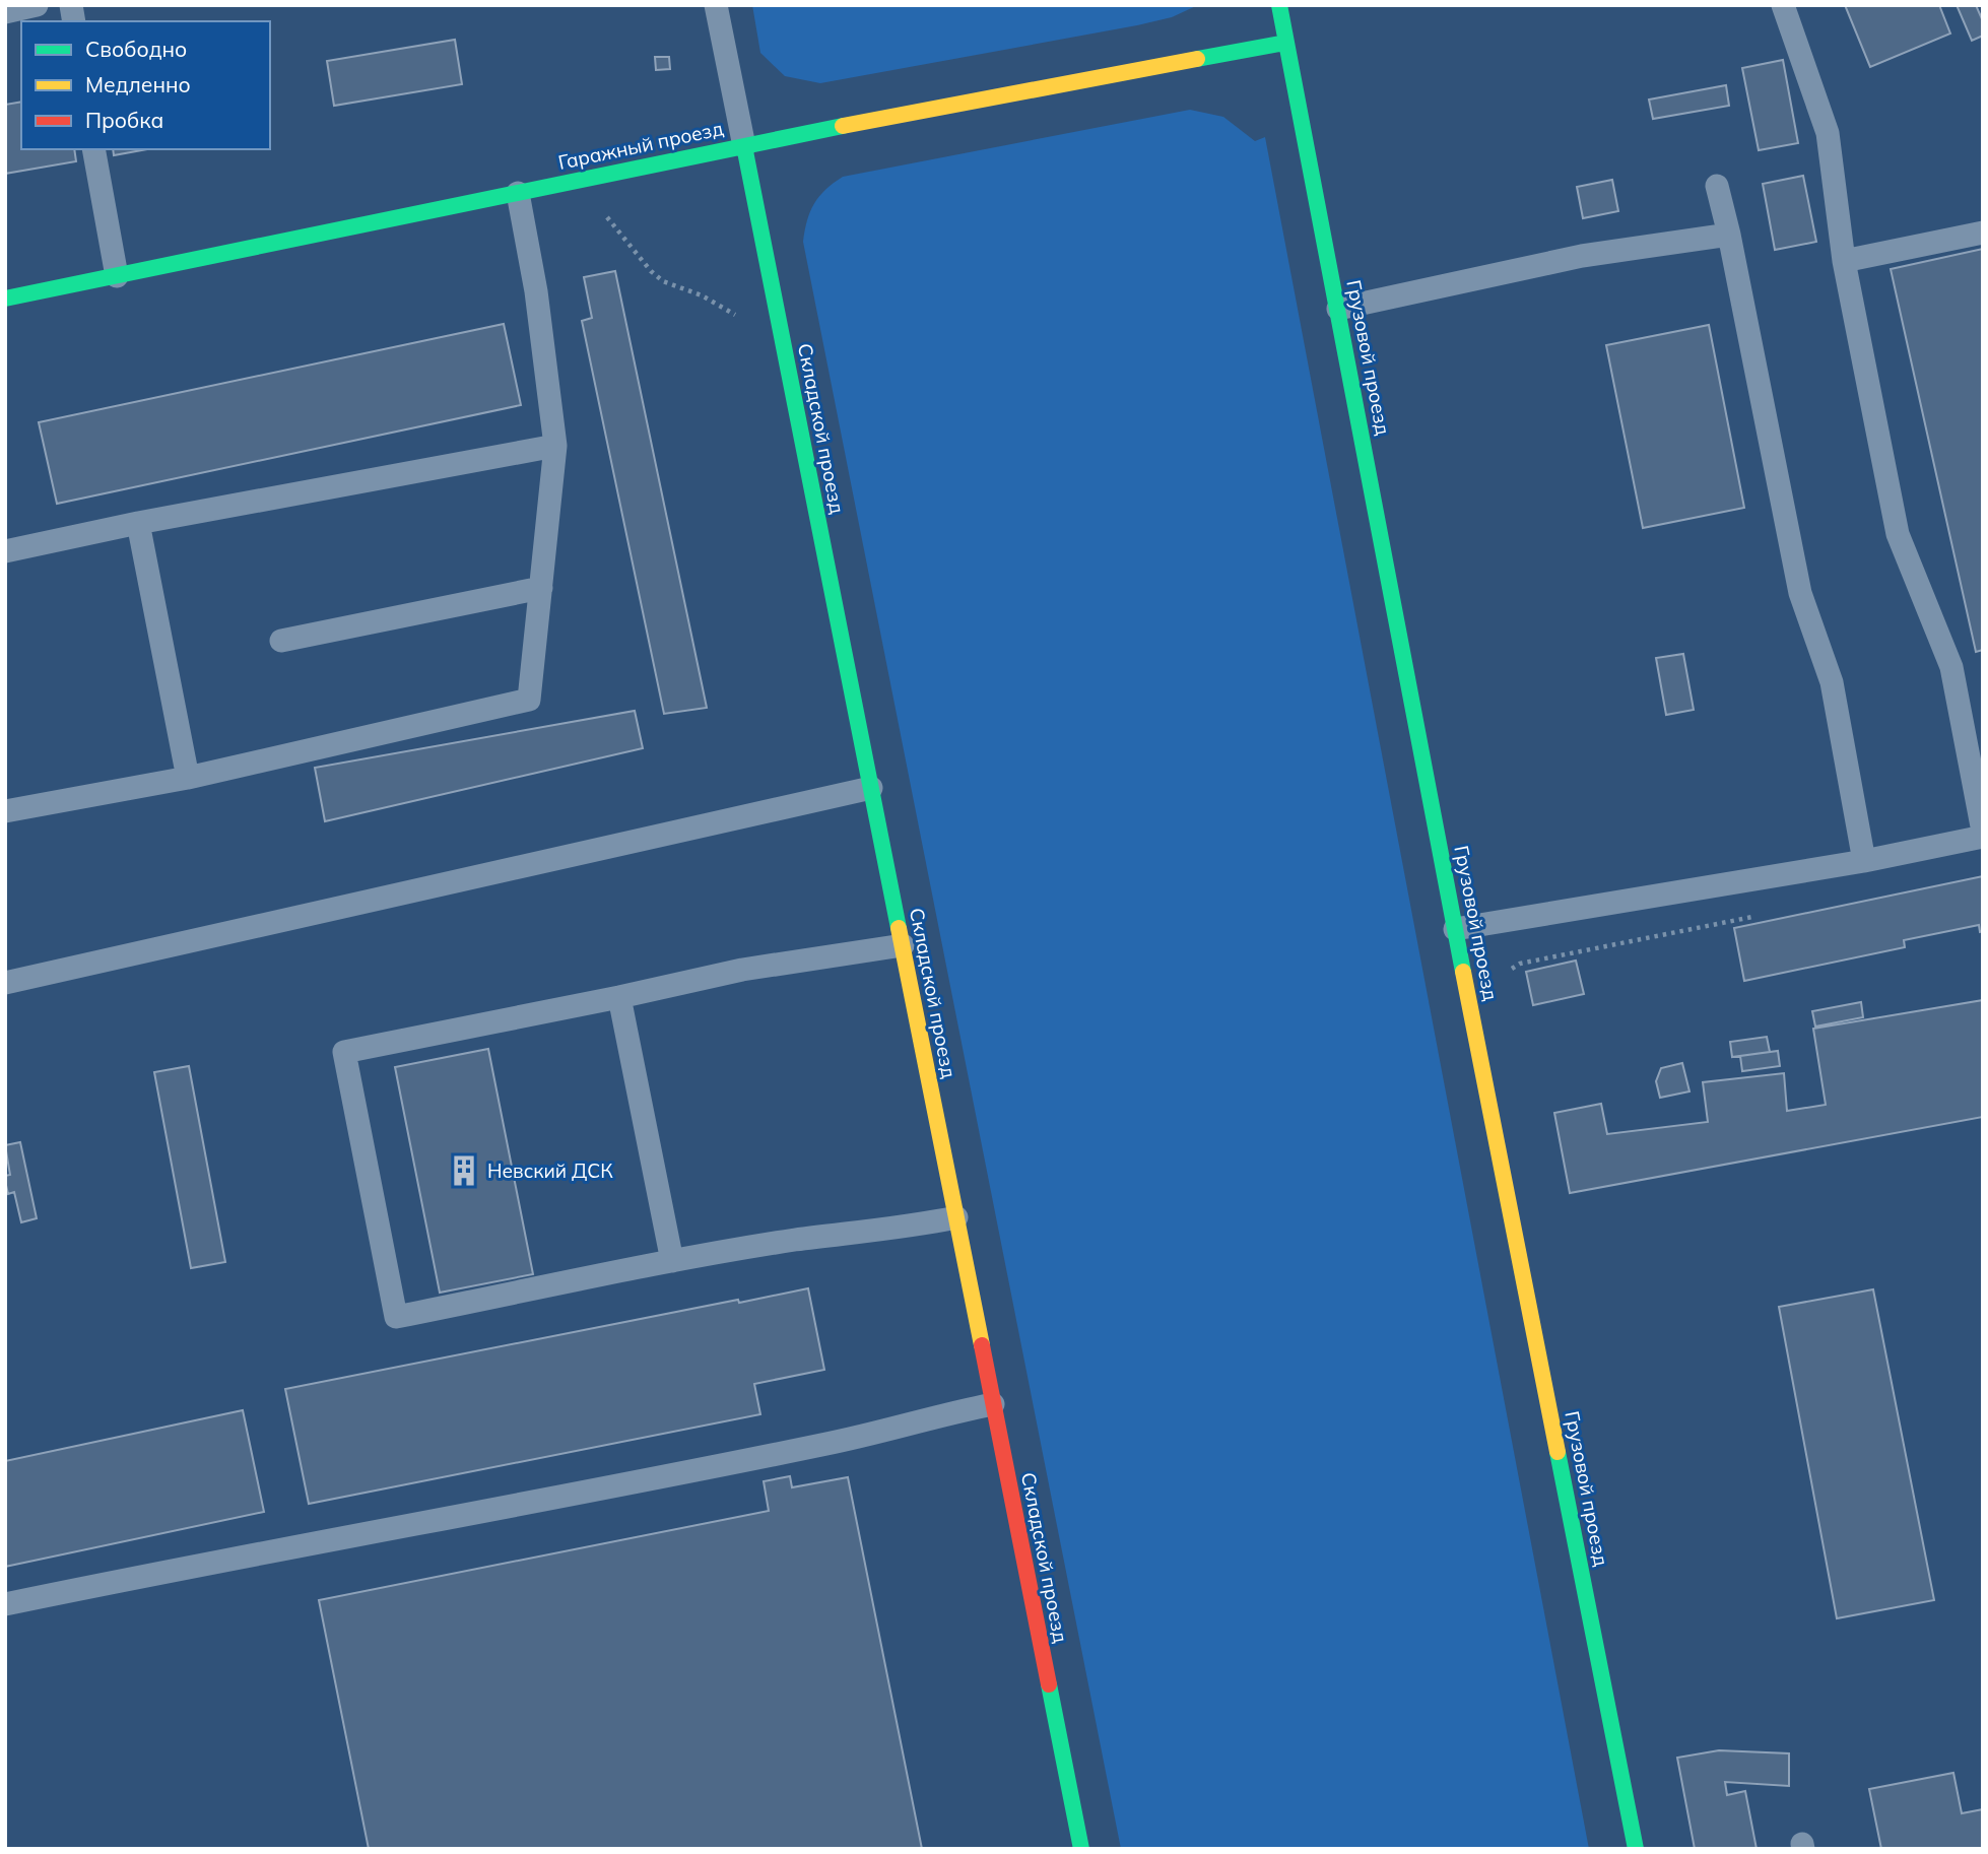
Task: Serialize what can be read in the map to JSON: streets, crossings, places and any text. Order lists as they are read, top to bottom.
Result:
{
  "streets": {
    "street": ["Гаражный проезд", "Грузовой проезд", "Складской проезд"]
  },
  "crossings": [
    ["Гаражный проезд", "Грузовой проезд"],
    ["Гаражный проезд", "Складской проезд"]
  ],
  "places": {
    "building": ["Невский ДСК"]
  },
  "legend": ["Свободно", "Медленно", "Пробка"]
}
